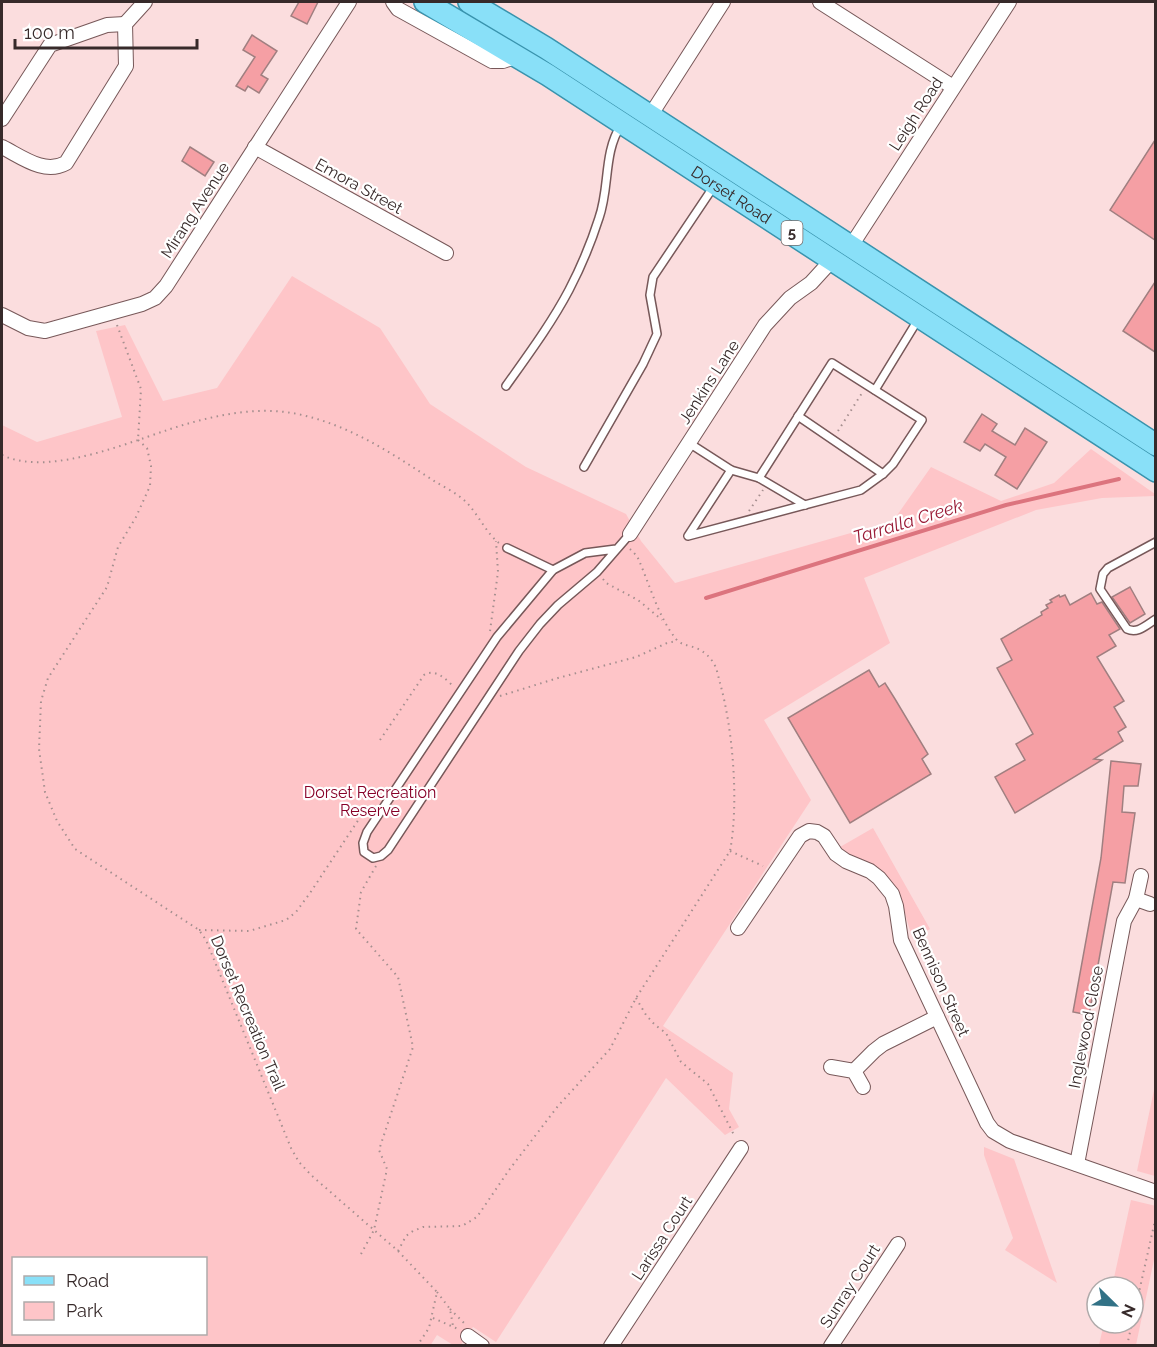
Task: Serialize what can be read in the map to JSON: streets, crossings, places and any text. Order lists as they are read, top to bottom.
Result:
{
  "streets": {
    "main road": ["Dorset Road", "5"],
    "street": [
      "Leigh Road",
      "Emora Street",
      "Mirang Avenue",
      "Jenkins Lane",
      "Bennison Street",
      "Inglewood Close",
      "Larissa Court",
      "Sunray Court"
    ],
    "path": ["Dorset Recreation Trail"]
  },
  "crossings": [
    ["Leigh Road", "Dorset Road"],
    ["Emora Street", "Mirang Avenue"],
    ["Dorset Road", "Jenkins Lane"],
    ["Bennison Street", "Inglewood Close"]
  ],
  "water": ["Tarralla Creek"],
  "parks": ["Dorset Recreation Reserve"],
  "legend": ["Road", "Park"],
  "scale_bar": "100 m",
  "north": "bottom right"
}
